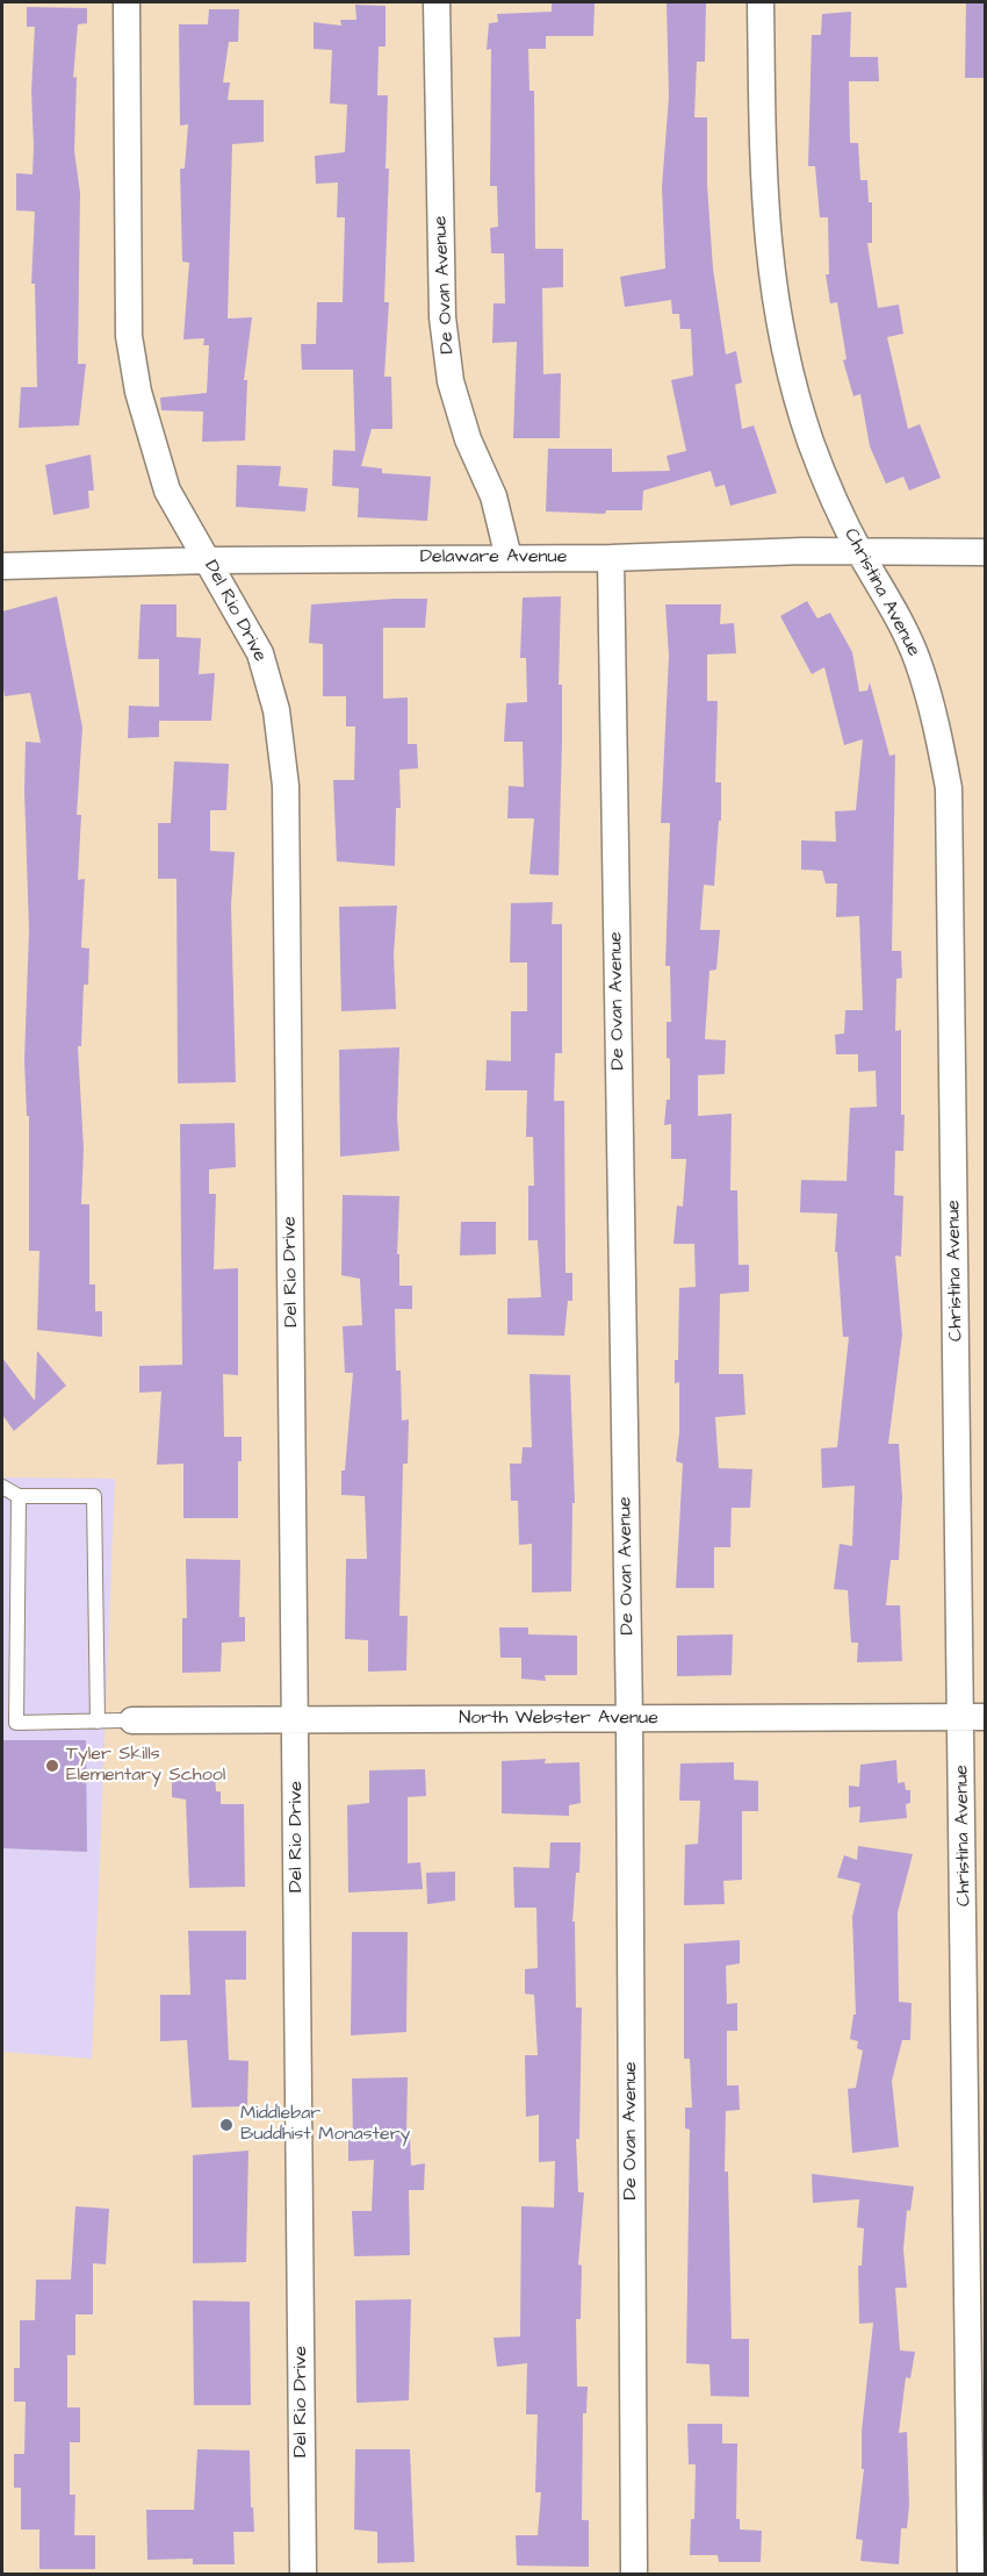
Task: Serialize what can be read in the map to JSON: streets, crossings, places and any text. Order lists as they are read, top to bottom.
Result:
{
  "streets": {
    "street": [
      "De Ovan Avenue",
      "Delaware Avenue",
      "Christina Avenue",
      "Del Rio Drive",
      "North Webster Avenue"
    ]
  },
  "crossings": [
    ["De Ovan Avenue", "Delaware Avenue"],
    ["De Ovan Avenue", "North Webster Avenue"],
    ["Delaware Avenue", "Christina Avenue"],
    ["Delaware Avenue", "Del Rio Drive"],
    ["Christina Avenue", "North Webster Avenue"],
    ["Del Rio Drive", "North Webster Avenue"]
  ],
  "places": ["Tyler Skills Elementary School", "Middlebar Buddhist Monastery"]
}
